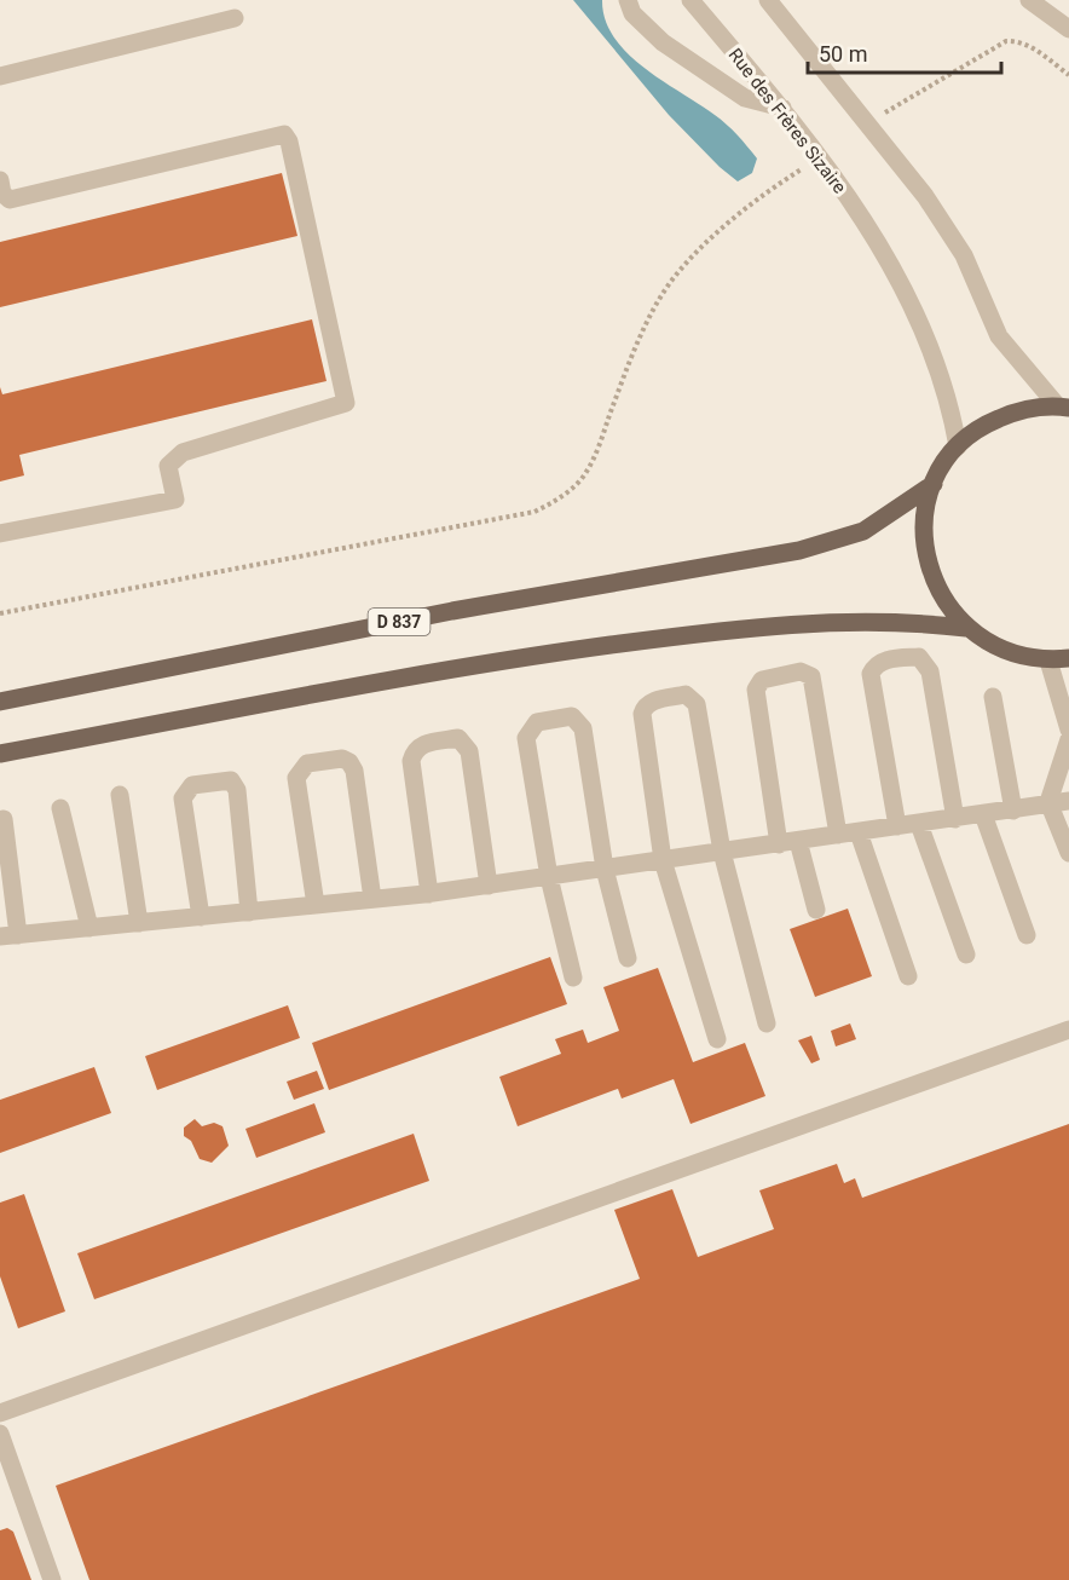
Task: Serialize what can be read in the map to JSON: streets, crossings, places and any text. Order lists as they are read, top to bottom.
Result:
{
  "streets": {
    "main road": ["D 837"],
    "street": ["Rue des Frères Sizaire"]
  },
  "scale_bar": "50 m"
}
